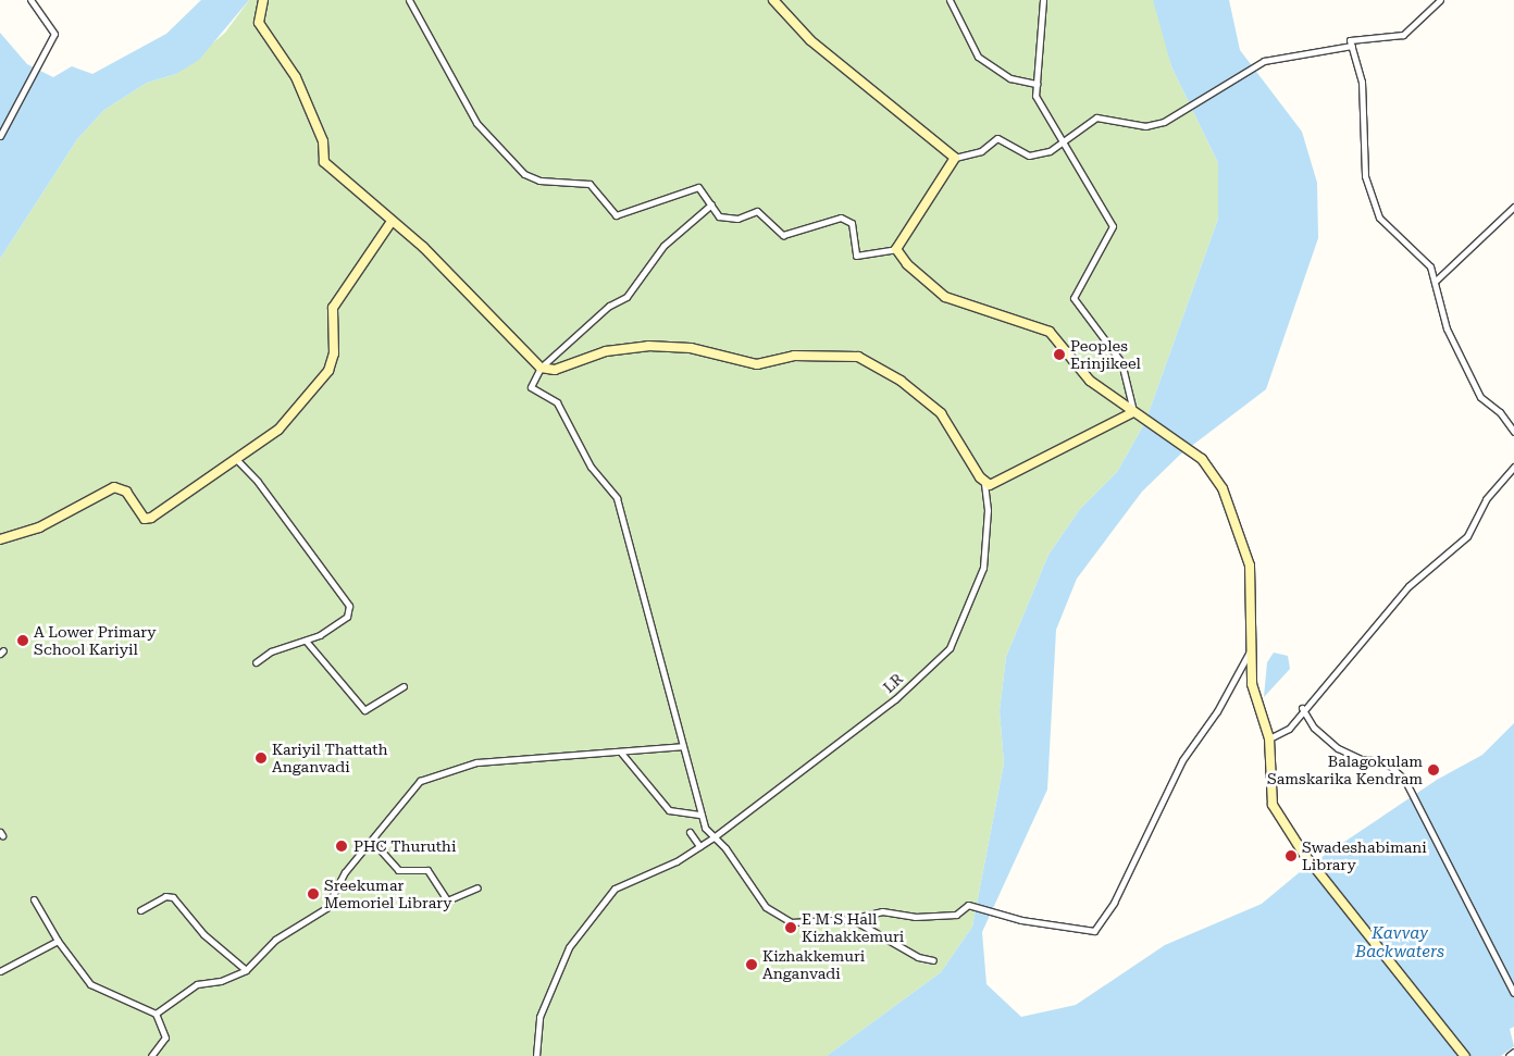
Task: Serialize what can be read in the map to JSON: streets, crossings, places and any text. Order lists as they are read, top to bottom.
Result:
{
  "streets": {
    "street": ["LR"]
  },
  "water": ["Kavvay Backwaters"],
  "places": [
    "Peoples Erinjikeel",
    "A Lower Primary School Kariyil",
    "Kariyil Thattath Anganvadi",
    "Balagokulam Samskarika Kendram",
    "PHC Thuruthi",
    "Swadeshabimani Library",
    "Sreekumar Memoriel Library",
    "E M S Hall Kizhakkemuri",
    "Kizhakkemuri Anganvadi"
  ]
}
